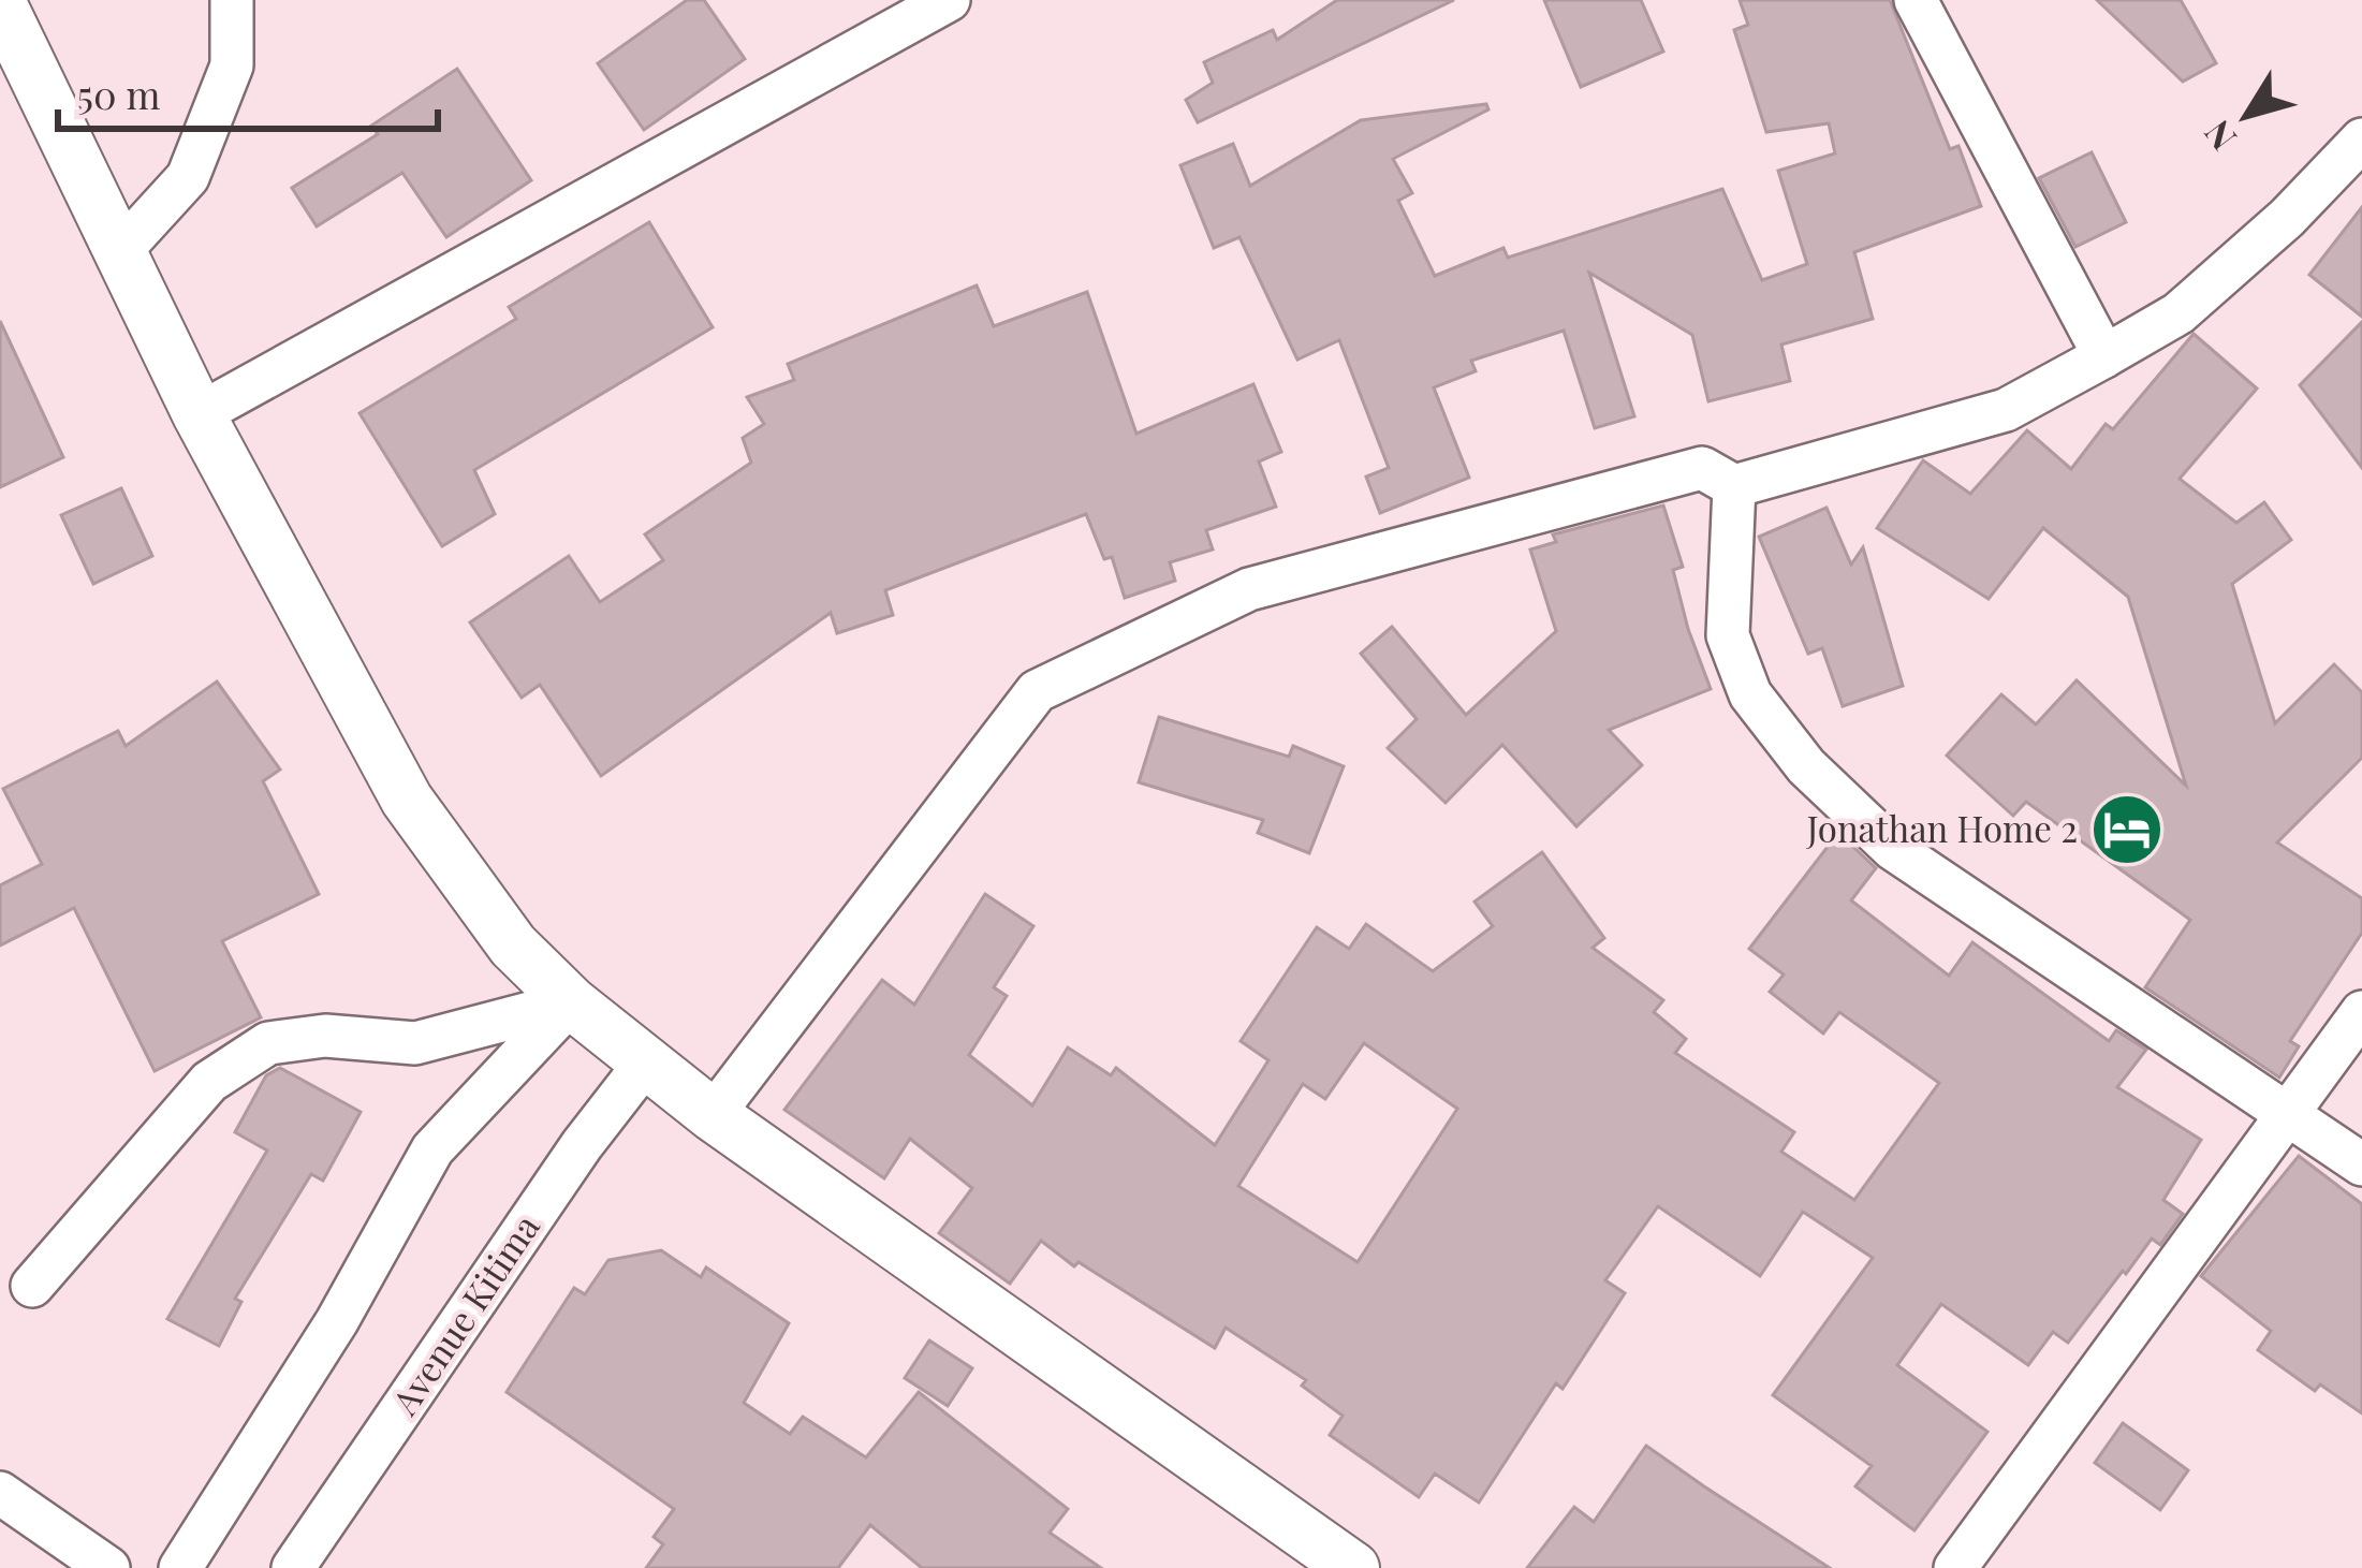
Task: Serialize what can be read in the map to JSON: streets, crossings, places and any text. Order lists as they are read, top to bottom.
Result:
{
  "streets": {
    "street": ["Avenue Kitima"]
  },
  "places": {
    "hotel": ["Jonathan Home 2"]
  },
  "scale_bar": "50 m",
  "north": "bottom left"
}
